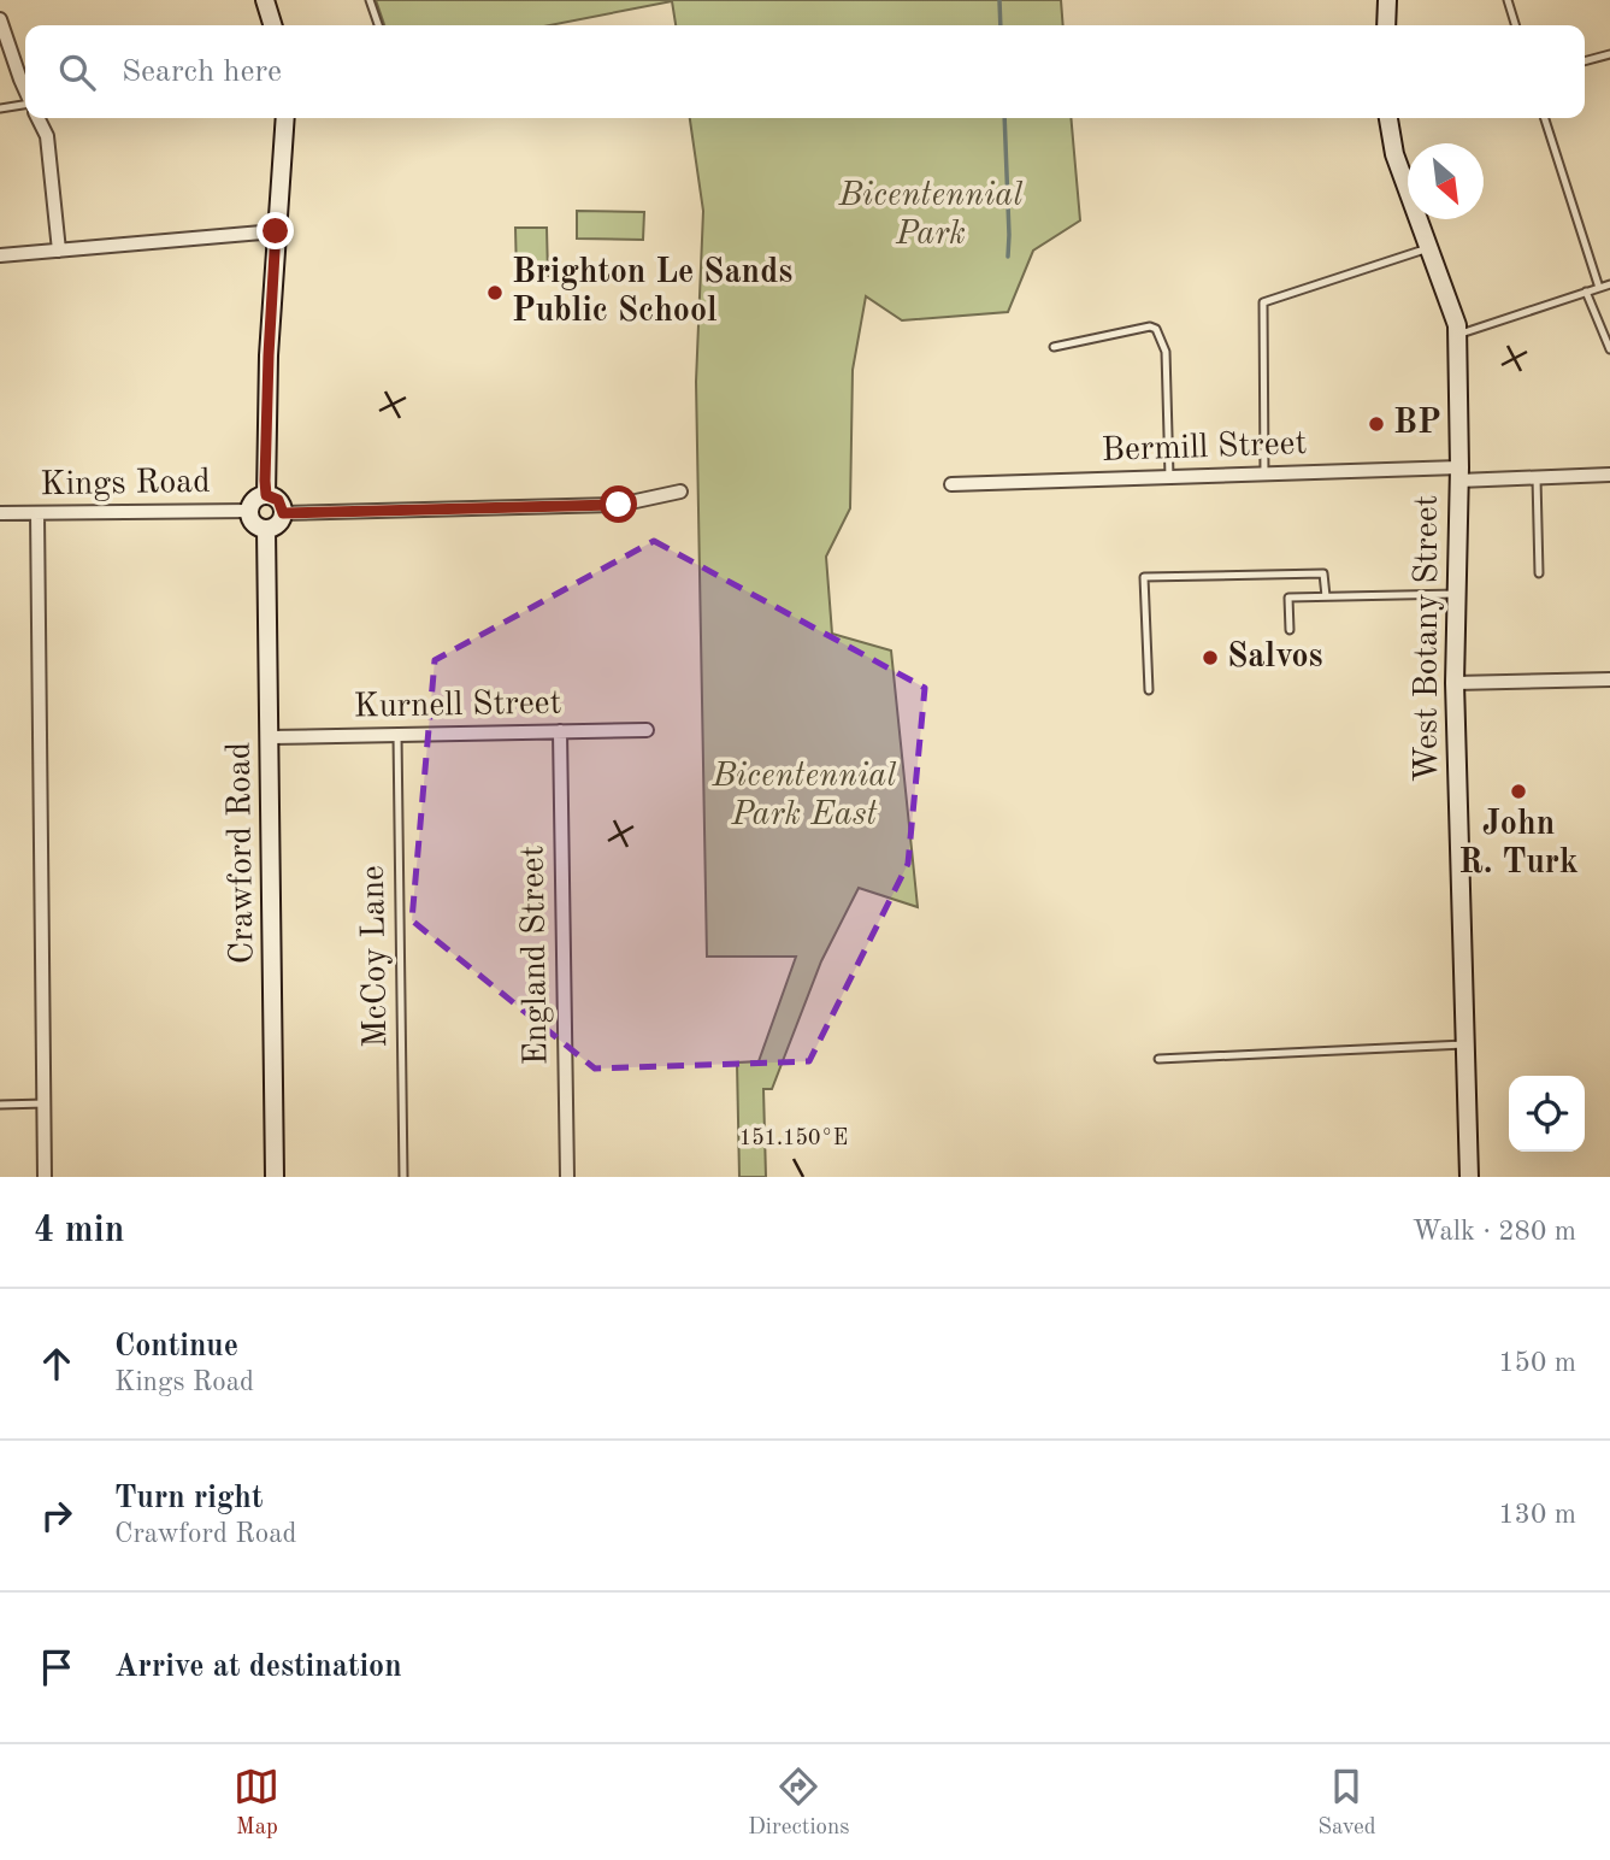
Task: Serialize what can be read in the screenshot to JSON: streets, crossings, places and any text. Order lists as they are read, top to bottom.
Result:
{
  "streets": {
    "street": [
      "Bermill Street",
      "Kings Road",
      "West Botany Street",
      "Kurnell Street",
      "Crawford Road",
      "England Street"
    ],
    "lane": ["McCoy Lane"]
  },
  "crossings": [
    ["Bermill Street", "West Botany Street"],
    ["Kings Road", "Crawford Road"],
    ["Kurnell Street", "Crawford Road"],
    ["Kurnell Street", "England Street"],
    ["Kurnell Street", "McCoy Lane"]
  ],
  "parks": ["Bicentennial Park", "Bicentennial Park East"],
  "places": [
    "Brighton Le Sands Public School",
    "BP",
    "Salvos",
    "John R. Turk"
  ],
  "north": "bottom right",
  "page": {
    "search": "Search here",
    "heading": ["4 min", "Walk · 280 m"],
    "list": [
      ["Continue", "Kings Road", "150 m"],
      ["Turn right", "Crawford Road", "130 m"],
      "Arrive at destination"
    ],
    "nav": ["Map", "Directions", "Saved"]
  },
  "coordinates": ["151.150°E"]
}
